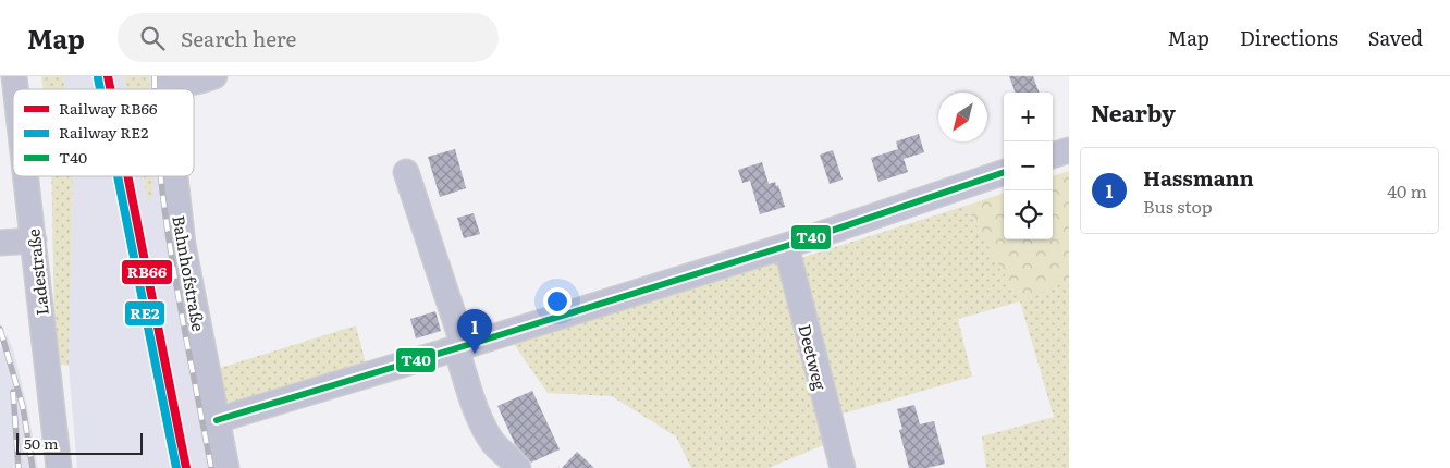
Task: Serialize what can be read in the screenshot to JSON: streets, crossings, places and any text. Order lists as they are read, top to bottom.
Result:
{
  "streets": {
    "street": ["Ladestraße", "Bahnhofstraße", "Deetweg"]
  },
  "lines": ["rail line RB66", "rail line RE2", "transit line T40"],
  "legend": ["Railway RB66", "Railway RE2", "T40"],
  "scale_bar": "50 m",
  "north": "bottom left",
  "page": {
    "header": "Map",
    "search": "Search here",
    "nav": ["Map", "Directions", "Saved"],
    "heading": "Nearby",
    "map_buttons": ["+", "−"],
    "list": [
      {
        "mark": "1",
        "name": "Hassmann",
        "note": "Bus stop",
        "value": "40 m"
      }
    ],
    "pins": "1",
    "scale": "50 m"
  }
}
